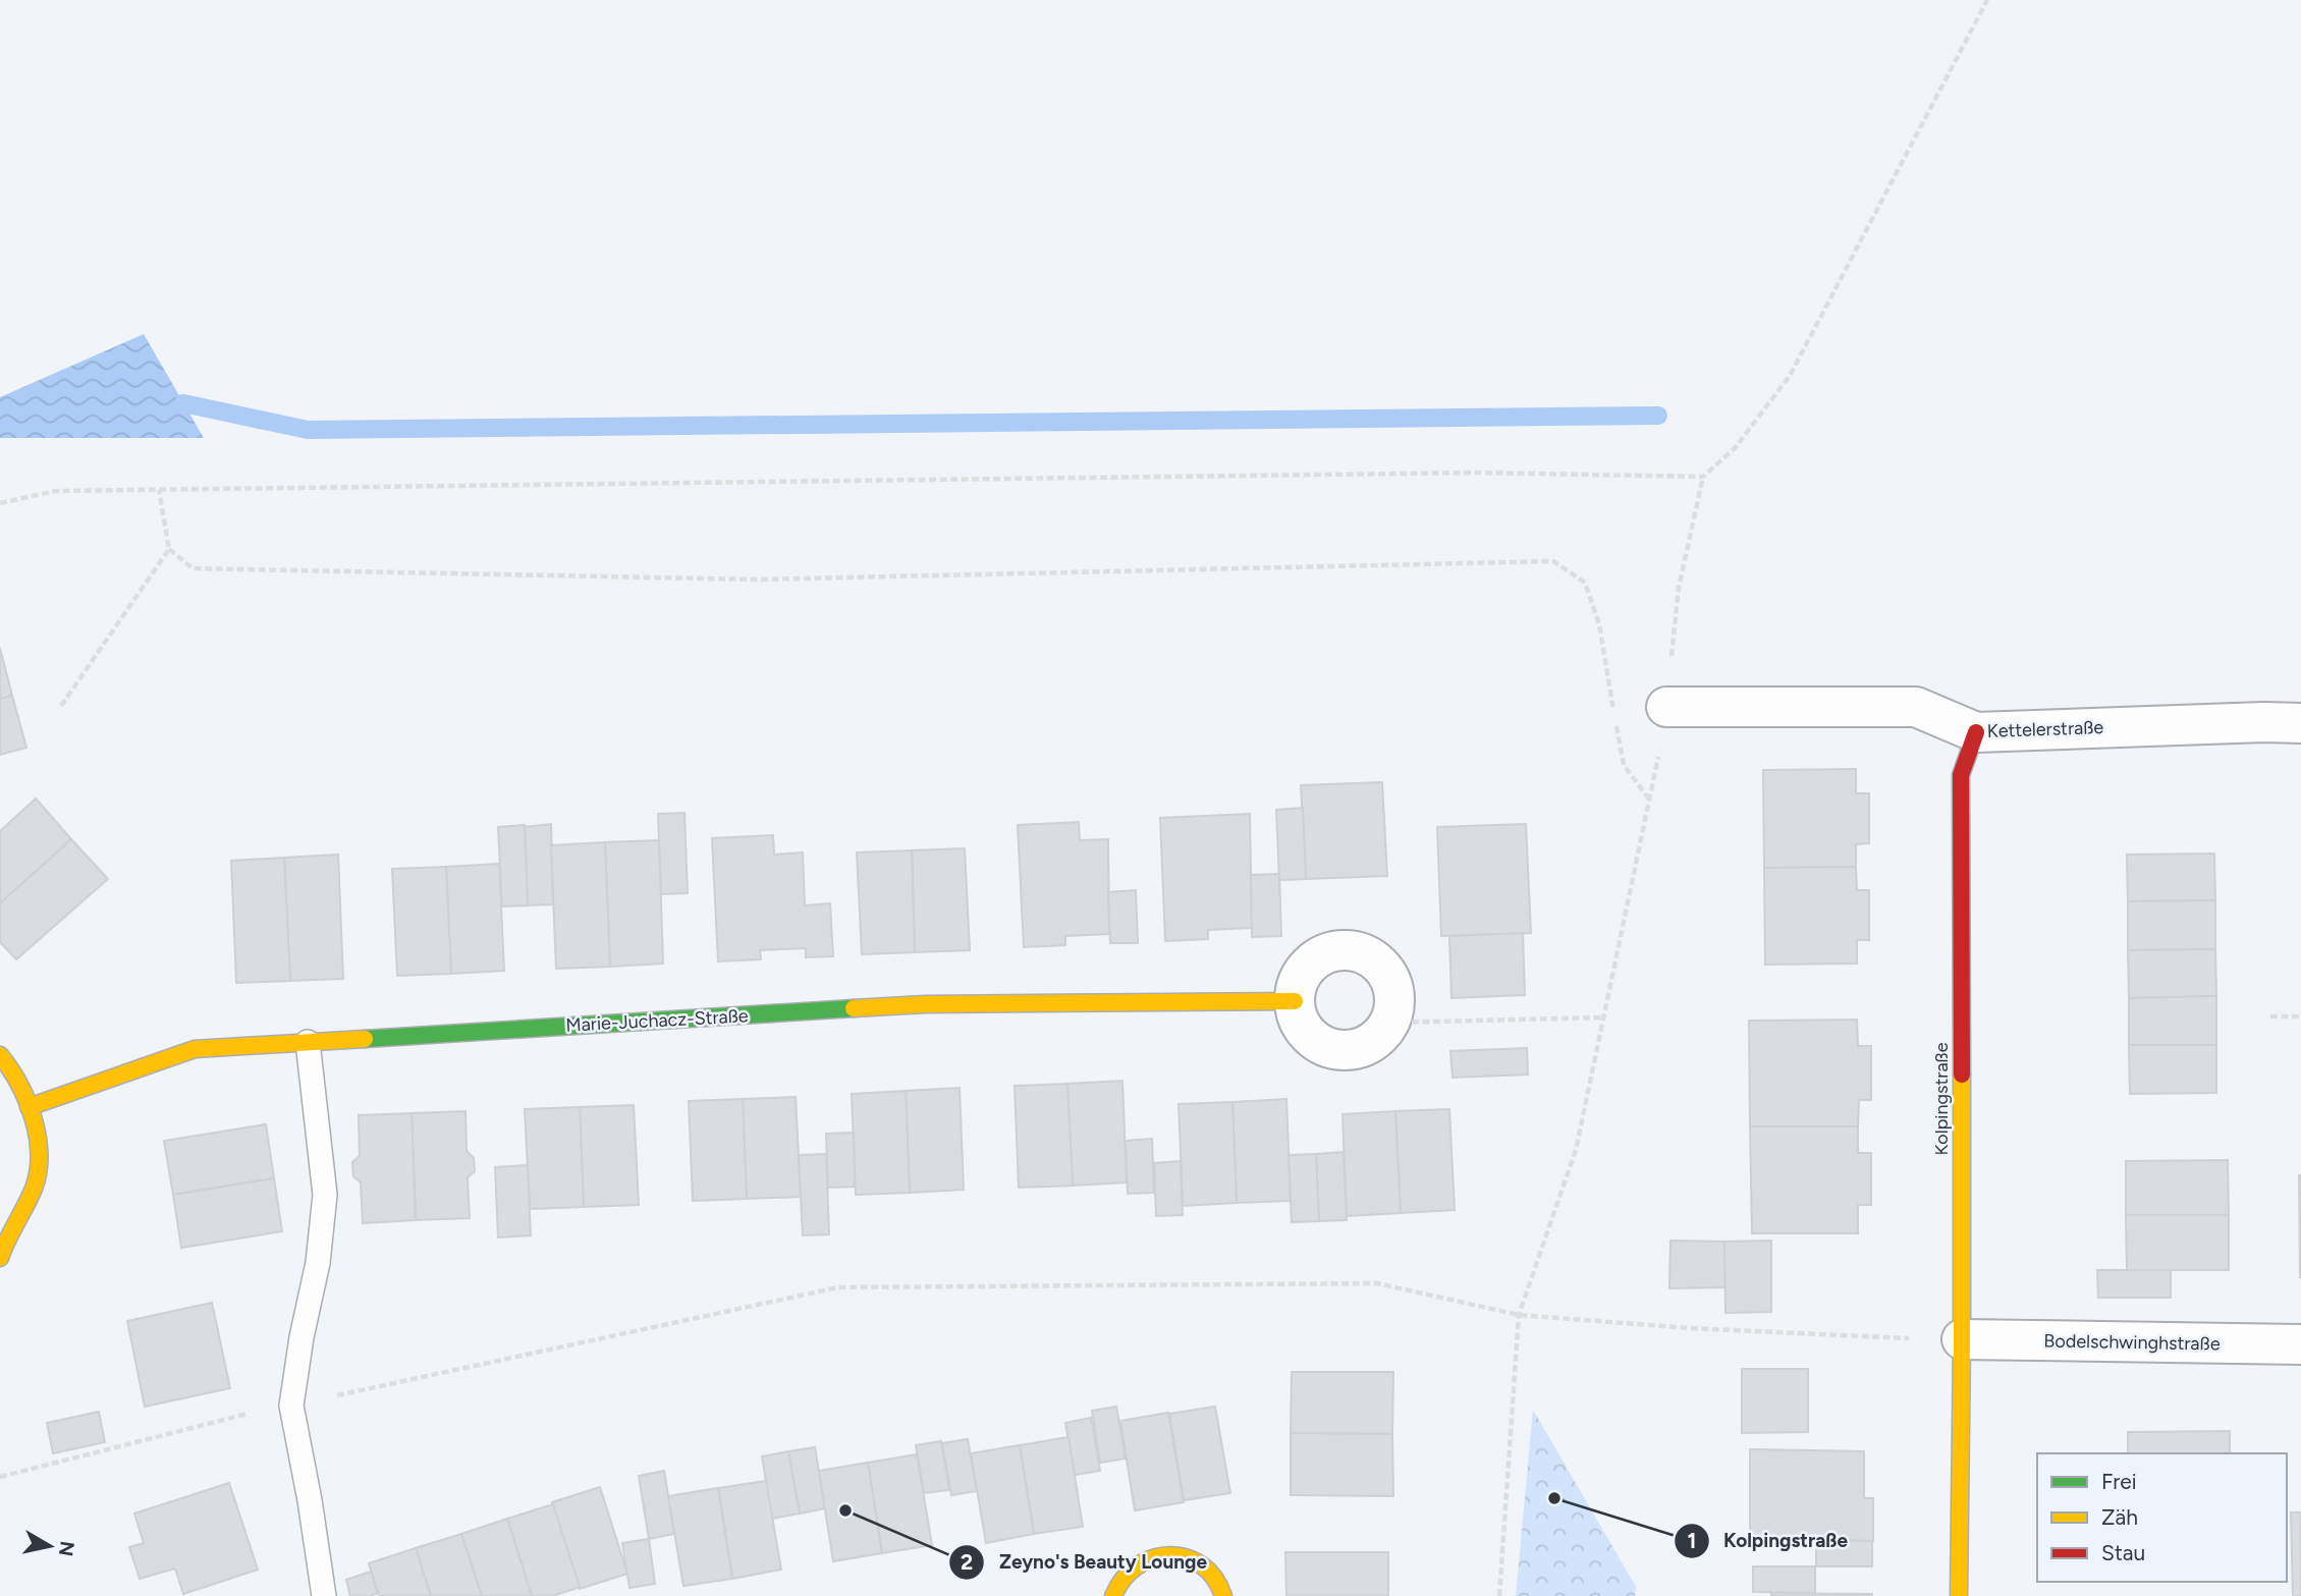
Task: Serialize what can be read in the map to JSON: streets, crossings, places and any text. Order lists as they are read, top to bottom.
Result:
{
  "streets": {
    "street": [
      "Kettelerstraße",
      "Marie-Juchacz-Straße",
      "Kolpingstraße",
      "Bodelschwinghstraße"
    ]
  },
  "crossings": [
    ["Kettelerstraße", "Kolpingstraße"],
    ["Kolpingstraße", "Bodelschwinghstraße"]
  ],
  "places": ["Kolpingstraße", "Zeyno's Beauty Lounge"],
  "legend": ["Frei", "Zäh", "Stau"],
  "north": "right"
}
